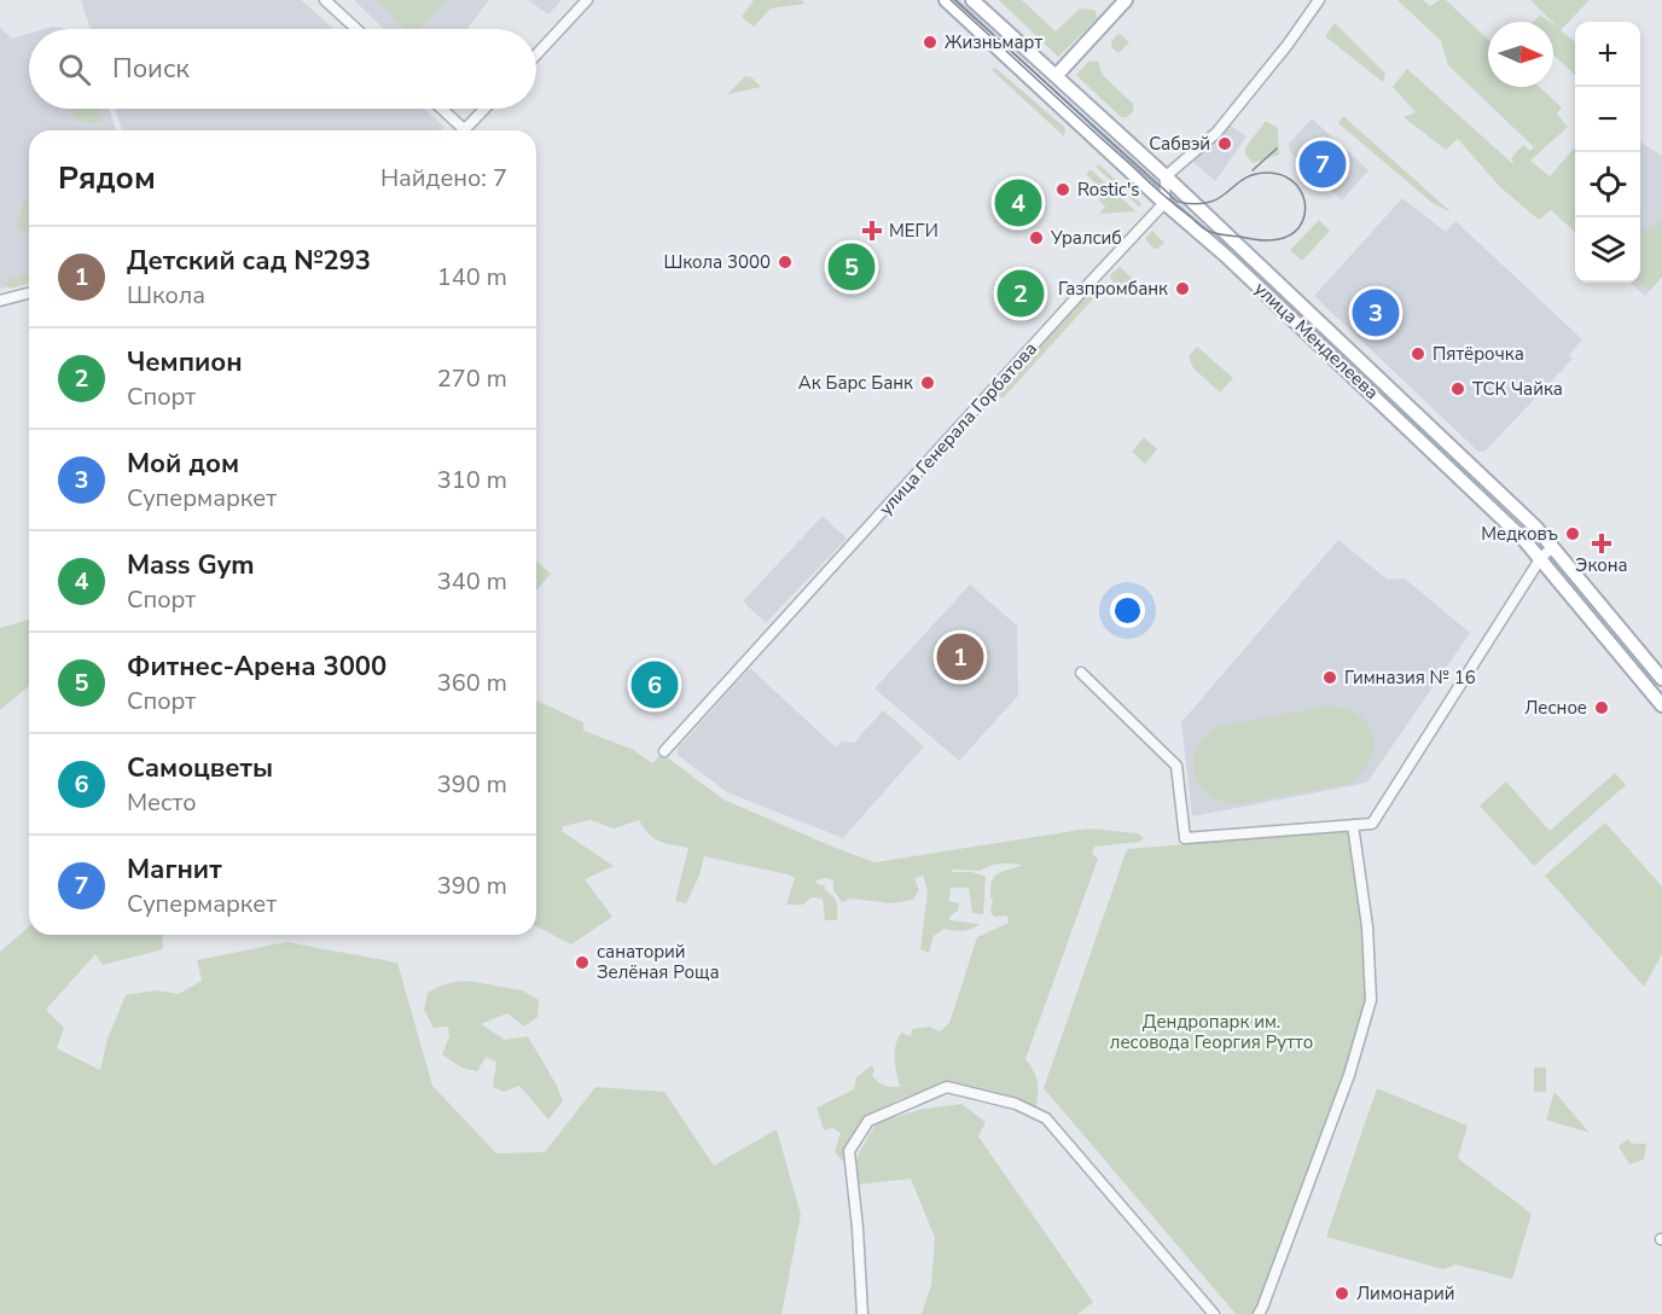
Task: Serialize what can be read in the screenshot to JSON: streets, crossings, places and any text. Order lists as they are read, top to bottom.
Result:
{
  "streets": {
    "main road": ["улица Менделеева"],
    "street": ["улица Генерала Горбатова"]
  },
  "crossings": [
    ["улица Менделеева", "улица Генерала Горбатова"]
  ],
  "parks": ["Дендропарк им. лесовода Георгия Рутто"],
  "places": {
    "other": [
      "Жизньмарт",
      "Сабвэй",
      "Rostic's",
      "Уралсиб",
      "Школа 3000",
      "Газпромбанк",
      "Пятёрочка",
      "Ак Барс Банк",
      "ТСК Чайка",
      "Медковъ",
      "Гимназия № 16",
      "Лесное",
      "санаторий Зелёная Роща",
      "Лимонарий"
    ],
    "health": ["МЕГИ", "Экона"]
  },
  "north": "right",
  "page": {
    "map_buttons": ["+", "−"],
    "search": "Поиск",
    "heading": ["Рядом", "Найдено: 7"],
    "pins": [
      "7",
      "4",
      "5",
      "2",
      "3",
      "1",
      "6"
    ],
    "list": [
      {
        "mark": "1",
        "name": "Детский сад №293",
        "note": "Школа",
        "value": "140 m"
      },
      {
        "mark": "2",
        "name": "Чемпион",
        "note": "Спорт",
        "value": "270 m"
      },
      {
        "mark": "3",
        "name": "Мой дом",
        "note": "Супермаркет",
        "value": "310 m"
      },
      {
        "mark": "4",
        "name": "Mass Gym",
        "note": "Спорт",
        "value": "340 m"
      },
      {
        "mark": "5",
        "name": "Фитнес-Арена 3000",
        "note": "Спорт",
        "value": "360 m"
      },
      {
        "mark": "6",
        "name": "Самоцветы",
        "note": "Место",
        "value": "390 m"
      },
      {
        "mark": "7",
        "name": "Магнит",
        "note": "Супермаркет",
        "value": "390 m"
      }
    ]
  }
}
